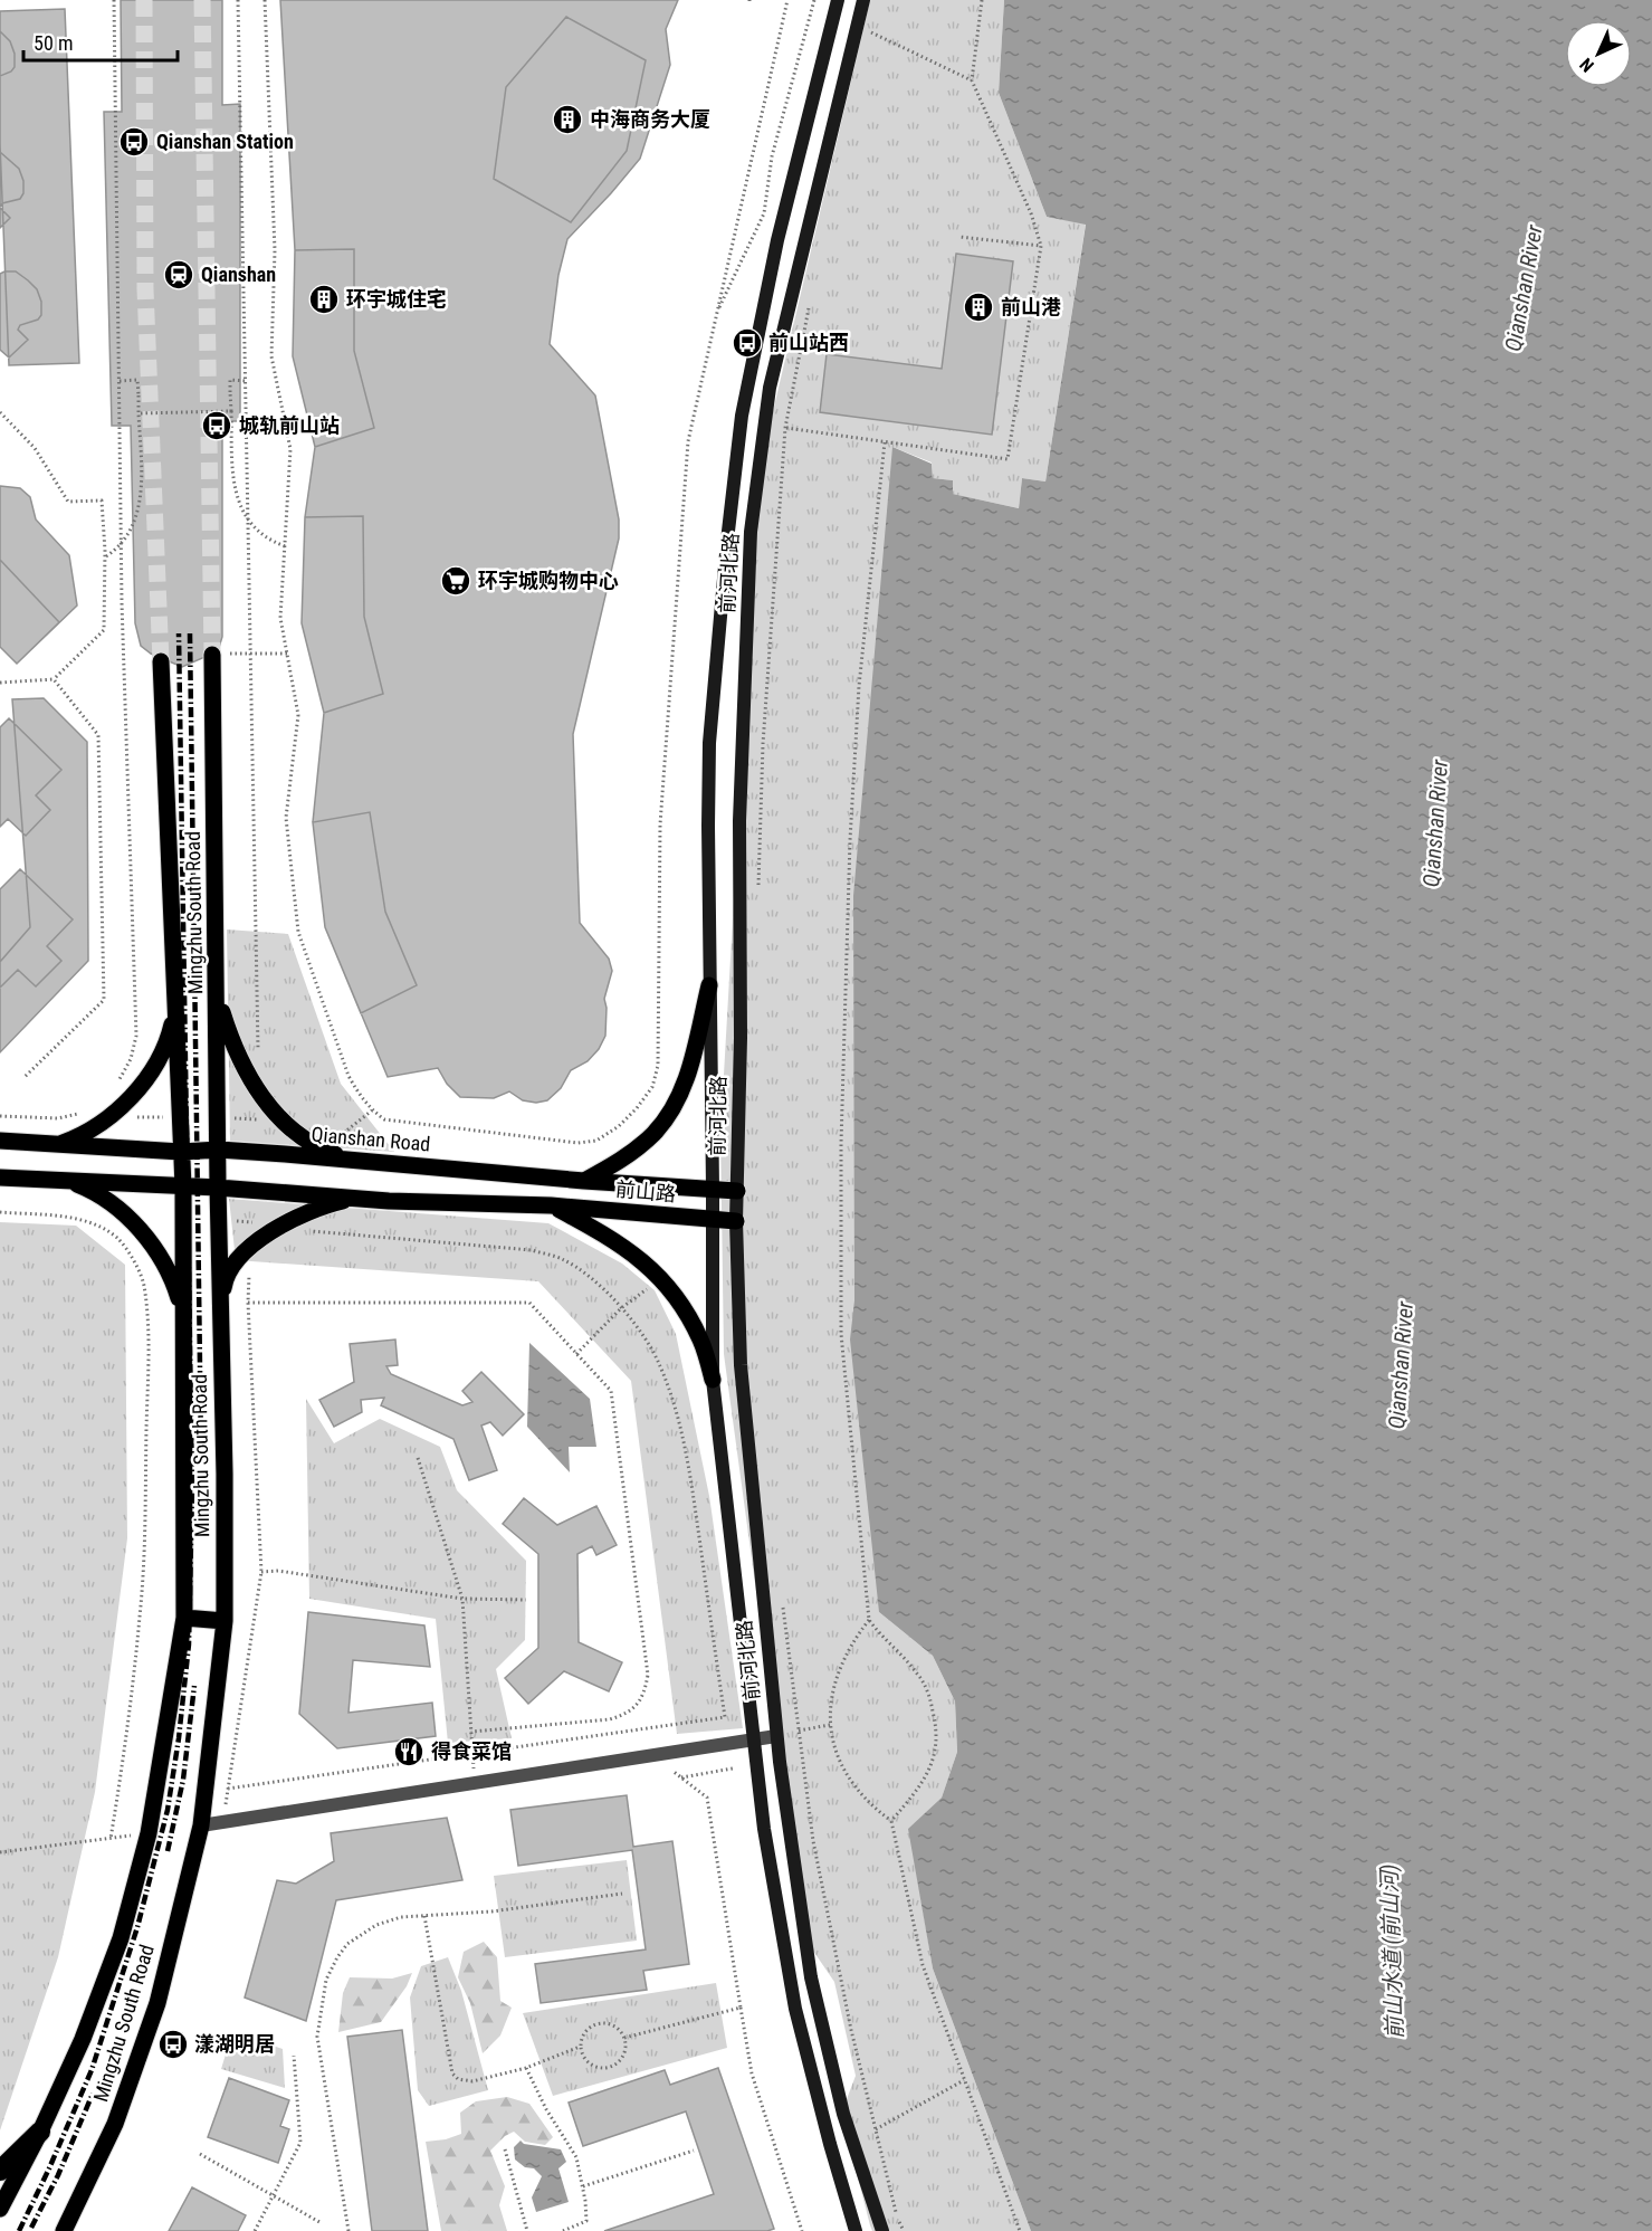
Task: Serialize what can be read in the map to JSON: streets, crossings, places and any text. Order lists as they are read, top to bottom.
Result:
{
  "streets": {
    "main road": [
      "前河北路",
      "Mingzhu South Road",
      "Qianshan Road",
      "前山路"
    ]
  },
  "crossings": [
    ["前河北路", "Qianshan Road"],
    ["前河北路", "前山路"],
    ["Mingzhu South Road", "Qianshan Road"]
  ],
  "water": ["Qianshan River", "前山水道 (前山河)"],
  "places": {
    "building": ["中海商务大厦", "环宇城住宅", "前山港"],
    "bus stop": [
      "Qianshan Station",
      "前山站西",
      "城轨前山站",
      "漾湖明居"
    ],
    "station": ["Qianshan"],
    "supermarket": ["环宇城购物中心"],
    "restaurant": ["得食菜馆"]
  },
  "scale_bar": "50 m",
  "north": "bottom left"
}
